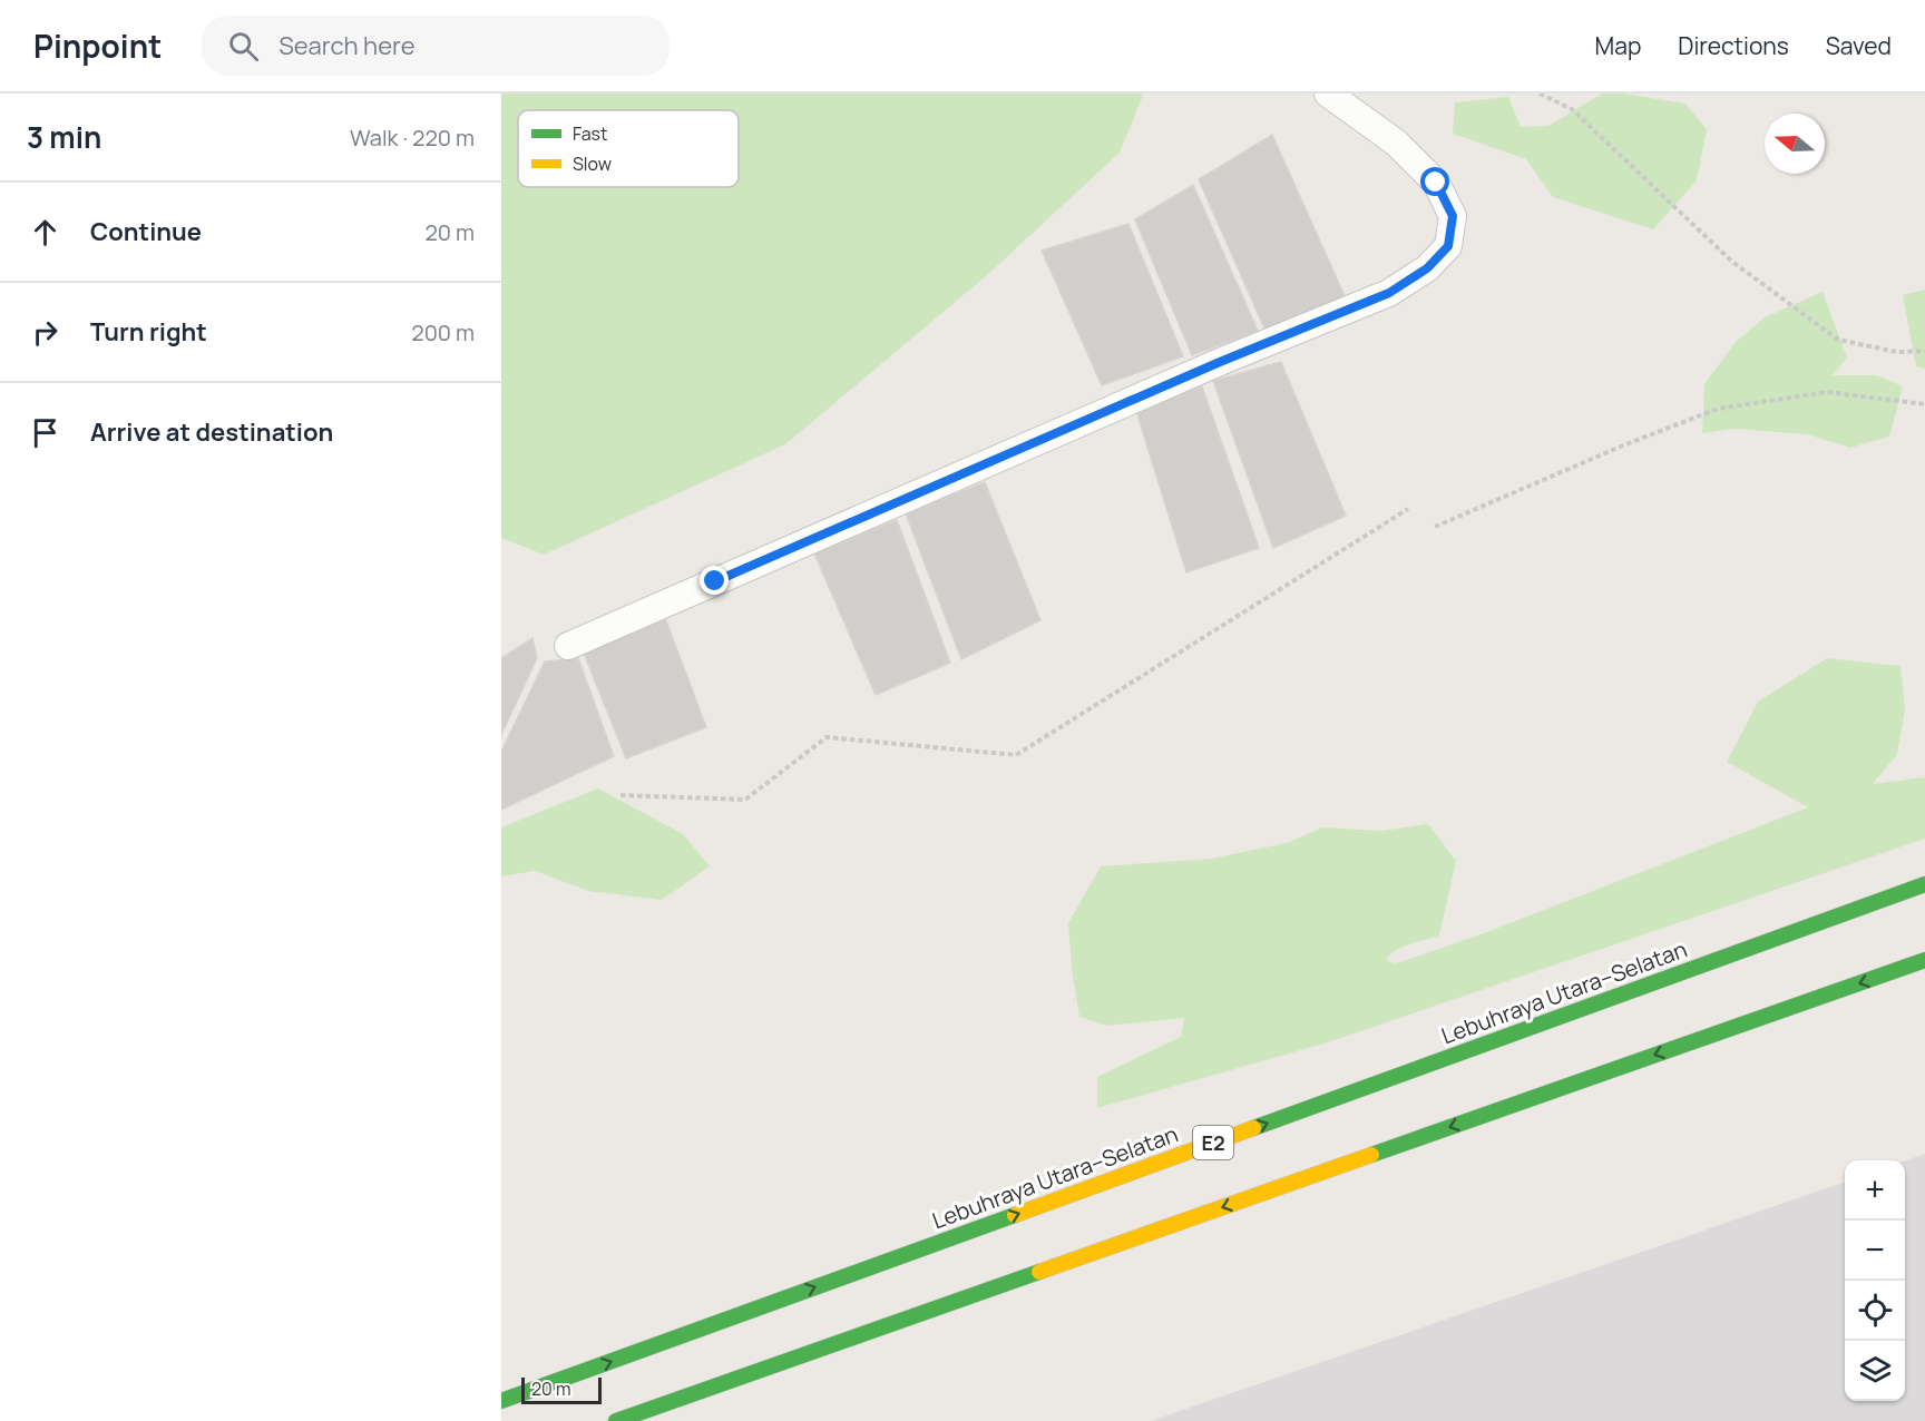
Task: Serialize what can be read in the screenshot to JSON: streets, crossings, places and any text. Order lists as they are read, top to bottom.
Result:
{
  "streets": {
    "highway": ["Lebuhraya Utara–Selatan", "E2"]
  },
  "legend": ["Fast", "Slow"],
  "scale_bar": "20 m",
  "north": "left",
  "page": {
    "header": "Pinpoint",
    "search": "Search here",
    "nav": ["Map", "Directions", "Saved"],
    "heading": ["3 min", "Walk · 220 m"],
    "list": [
      ["Continue", "20 m"],
      ["Turn right", "200 m"],
      "Arrive at destination"
    ],
    "map_buttons": ["+", "−"],
    "scale": "20 m"
  }
}
